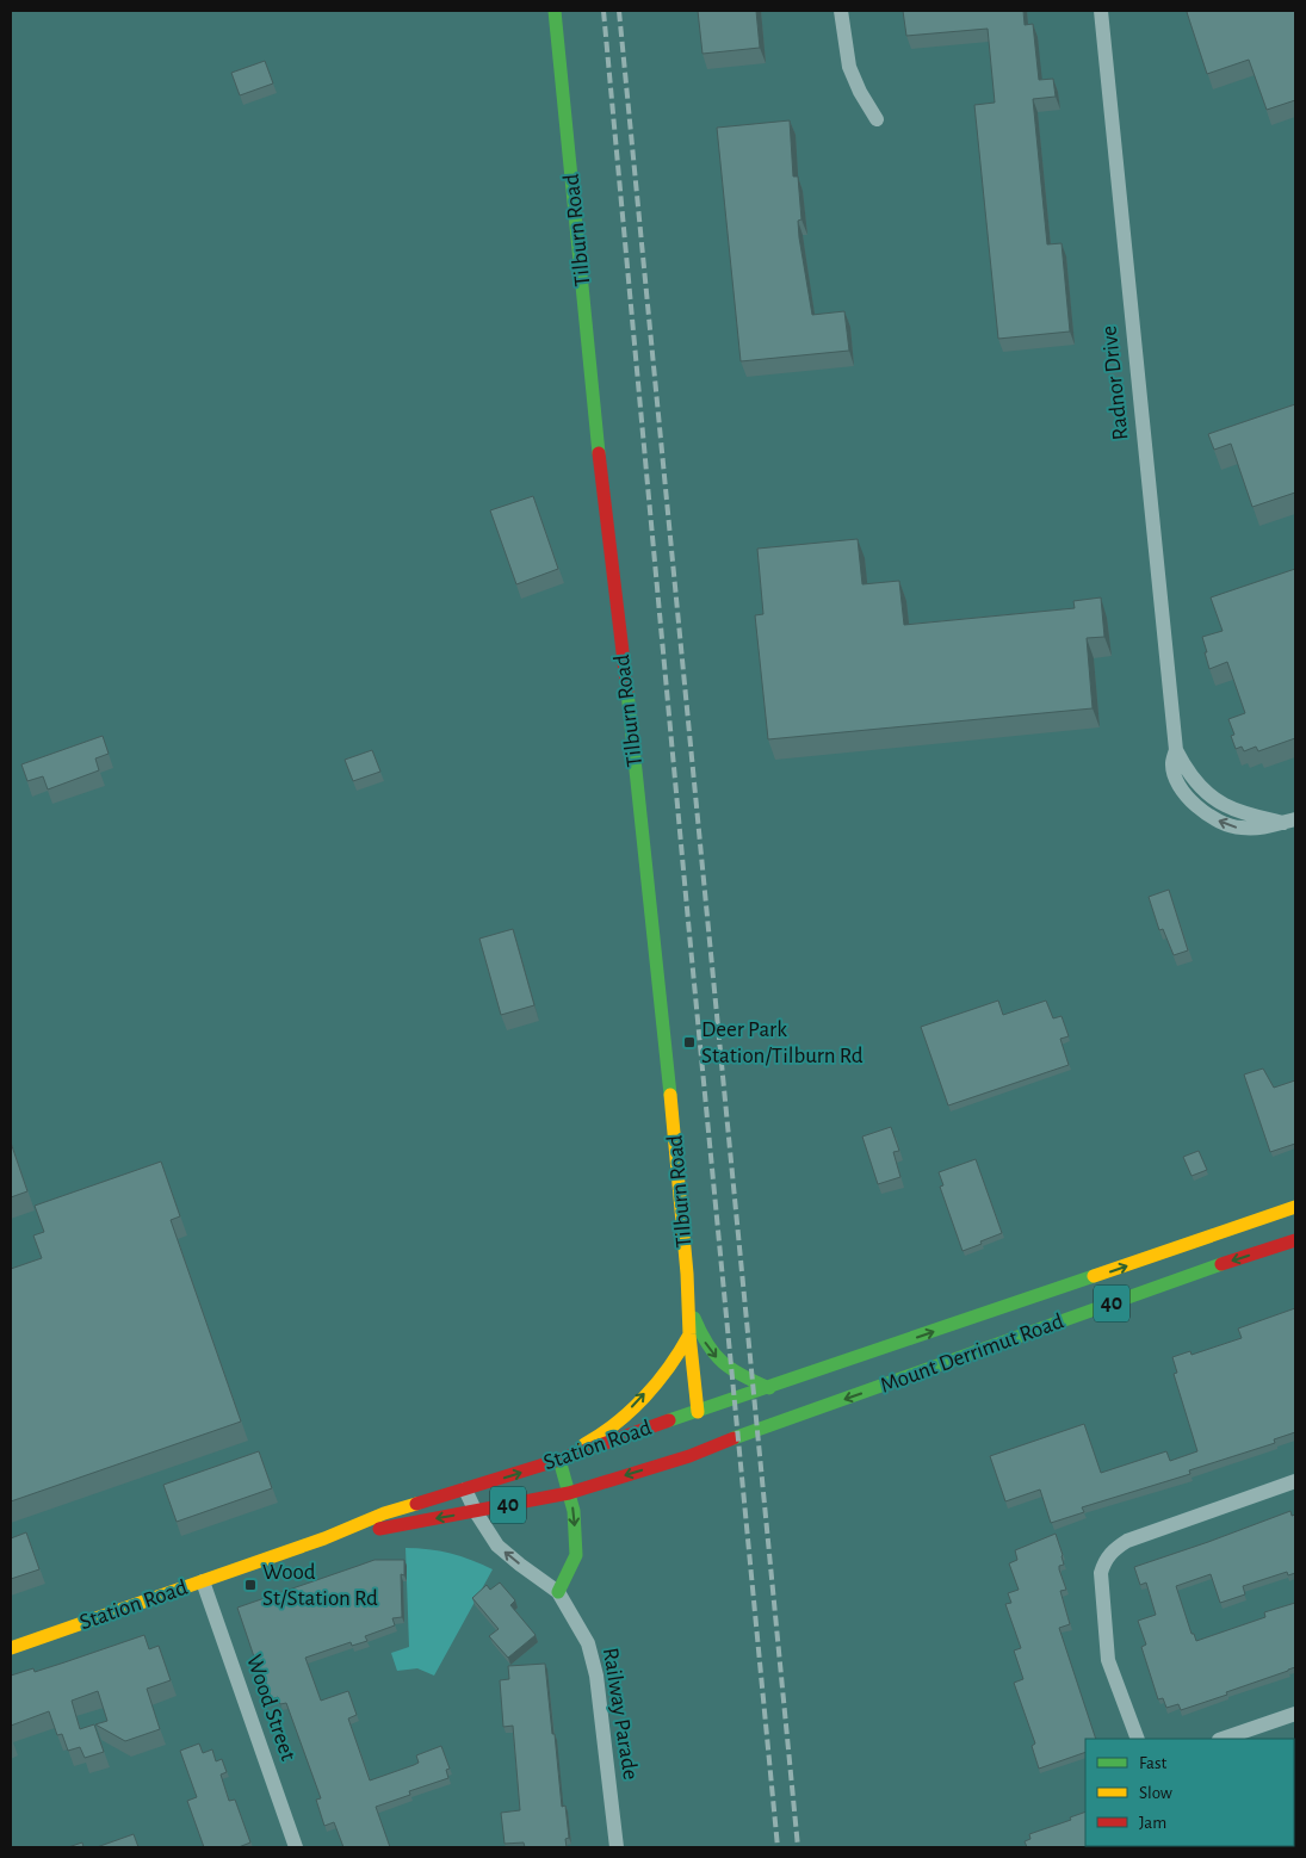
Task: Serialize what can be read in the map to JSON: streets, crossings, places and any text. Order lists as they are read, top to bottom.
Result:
{
  "streets": {
    "main road": [
      "Tilburn Road",
      "40",
      "Mount Derrimut Road",
      "Station Road"
    ],
    "street": ["Radnor Drive", "Wood Street", "Railway Parade"]
  },
  "crossings": [
    ["Tilburn Road", "Station Road"],
    ["Mount Derrimut Road", "Station Road"],
    ["Station Road", "Wood Street"],
    ["Station Road", "Railway Parade"]
  ],
  "places": {
    "transit": ["Deer Park Station/Tilburn Rd", "Wood St/Station Rd"]
  },
  "legend": ["Fast", "Slow", "Jam"]
}
